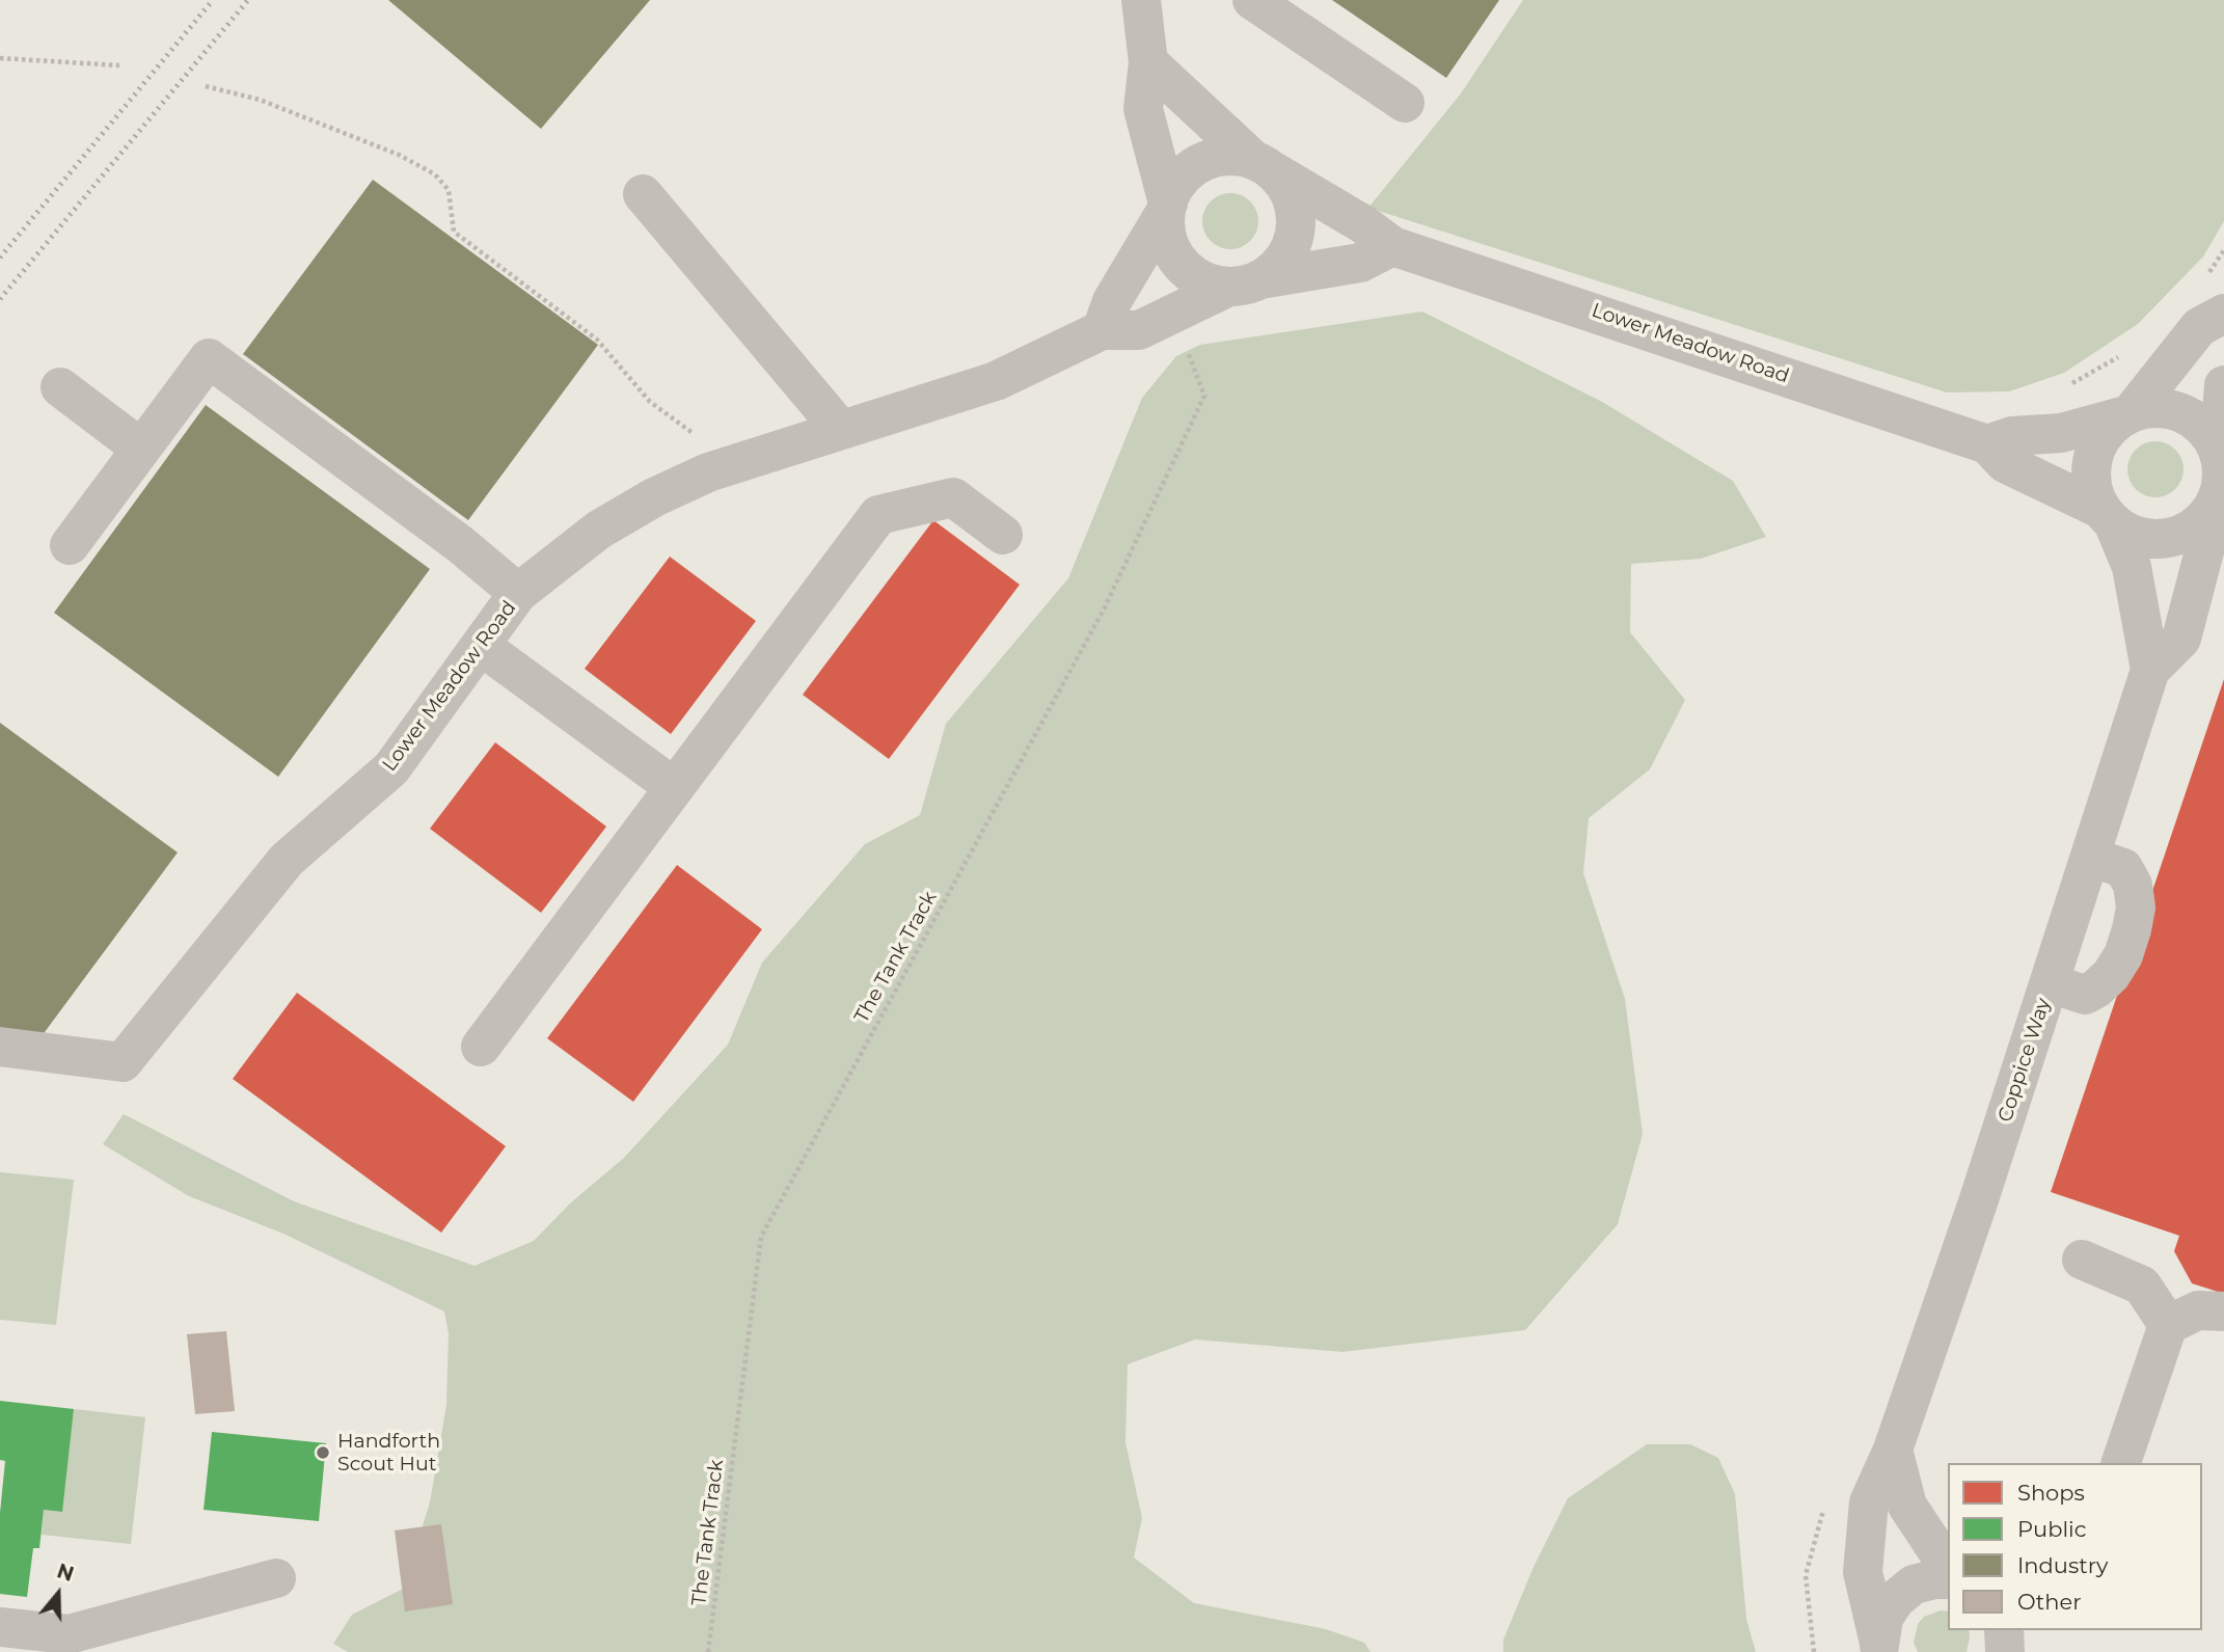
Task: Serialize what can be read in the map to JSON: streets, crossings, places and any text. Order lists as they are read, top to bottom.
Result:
{
  "streets": {
    "street": ["Lower Meadow Road", "Coppice Way"],
    "path": ["The Tank Track"]
  },
  "crossings": [
    ["Lower Meadow Road", "The Tank Track"],
    ["Lower Meadow Road", "Coppice Way"]
  ],
  "places": ["Handforth Scout Hut"],
  "legend": [
    "Shops",
    "Public",
    "Industry",
    "Other"
  ],
  "north": "top"
}
